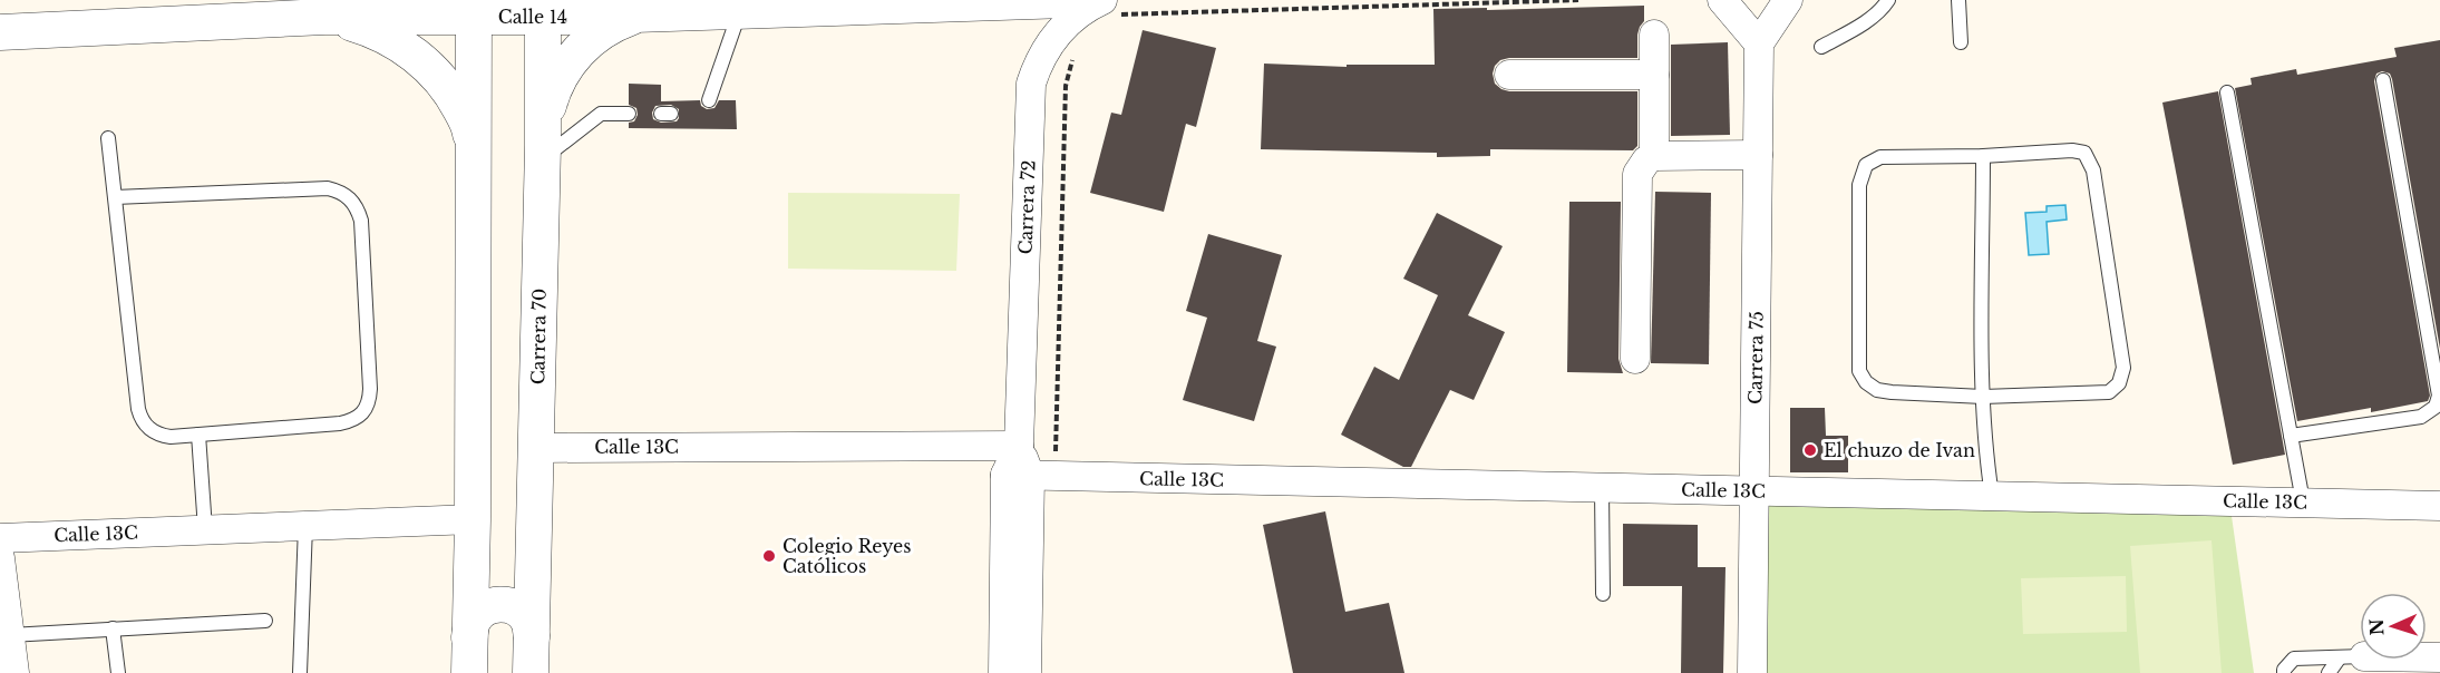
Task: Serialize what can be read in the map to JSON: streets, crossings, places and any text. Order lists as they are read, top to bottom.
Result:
{
  "streets": {
    "street": [
      "Calle 14",
      "Carrera 72",
      "Carrera 70",
      "Carrera 75",
      "Calle 13C"
    ]
  },
  "crossings": [
    ["Calle 14", "Carrera 70"],
    ["Carrera 72", "Calle 13C"],
    ["Carrera 70", "Calle 13C"],
    ["Carrera 75", "Calle 13C"]
  ],
  "places": ["El chuzo de Ivan", "Colegio Reyes Católicos"],
  "north": "left"
}
